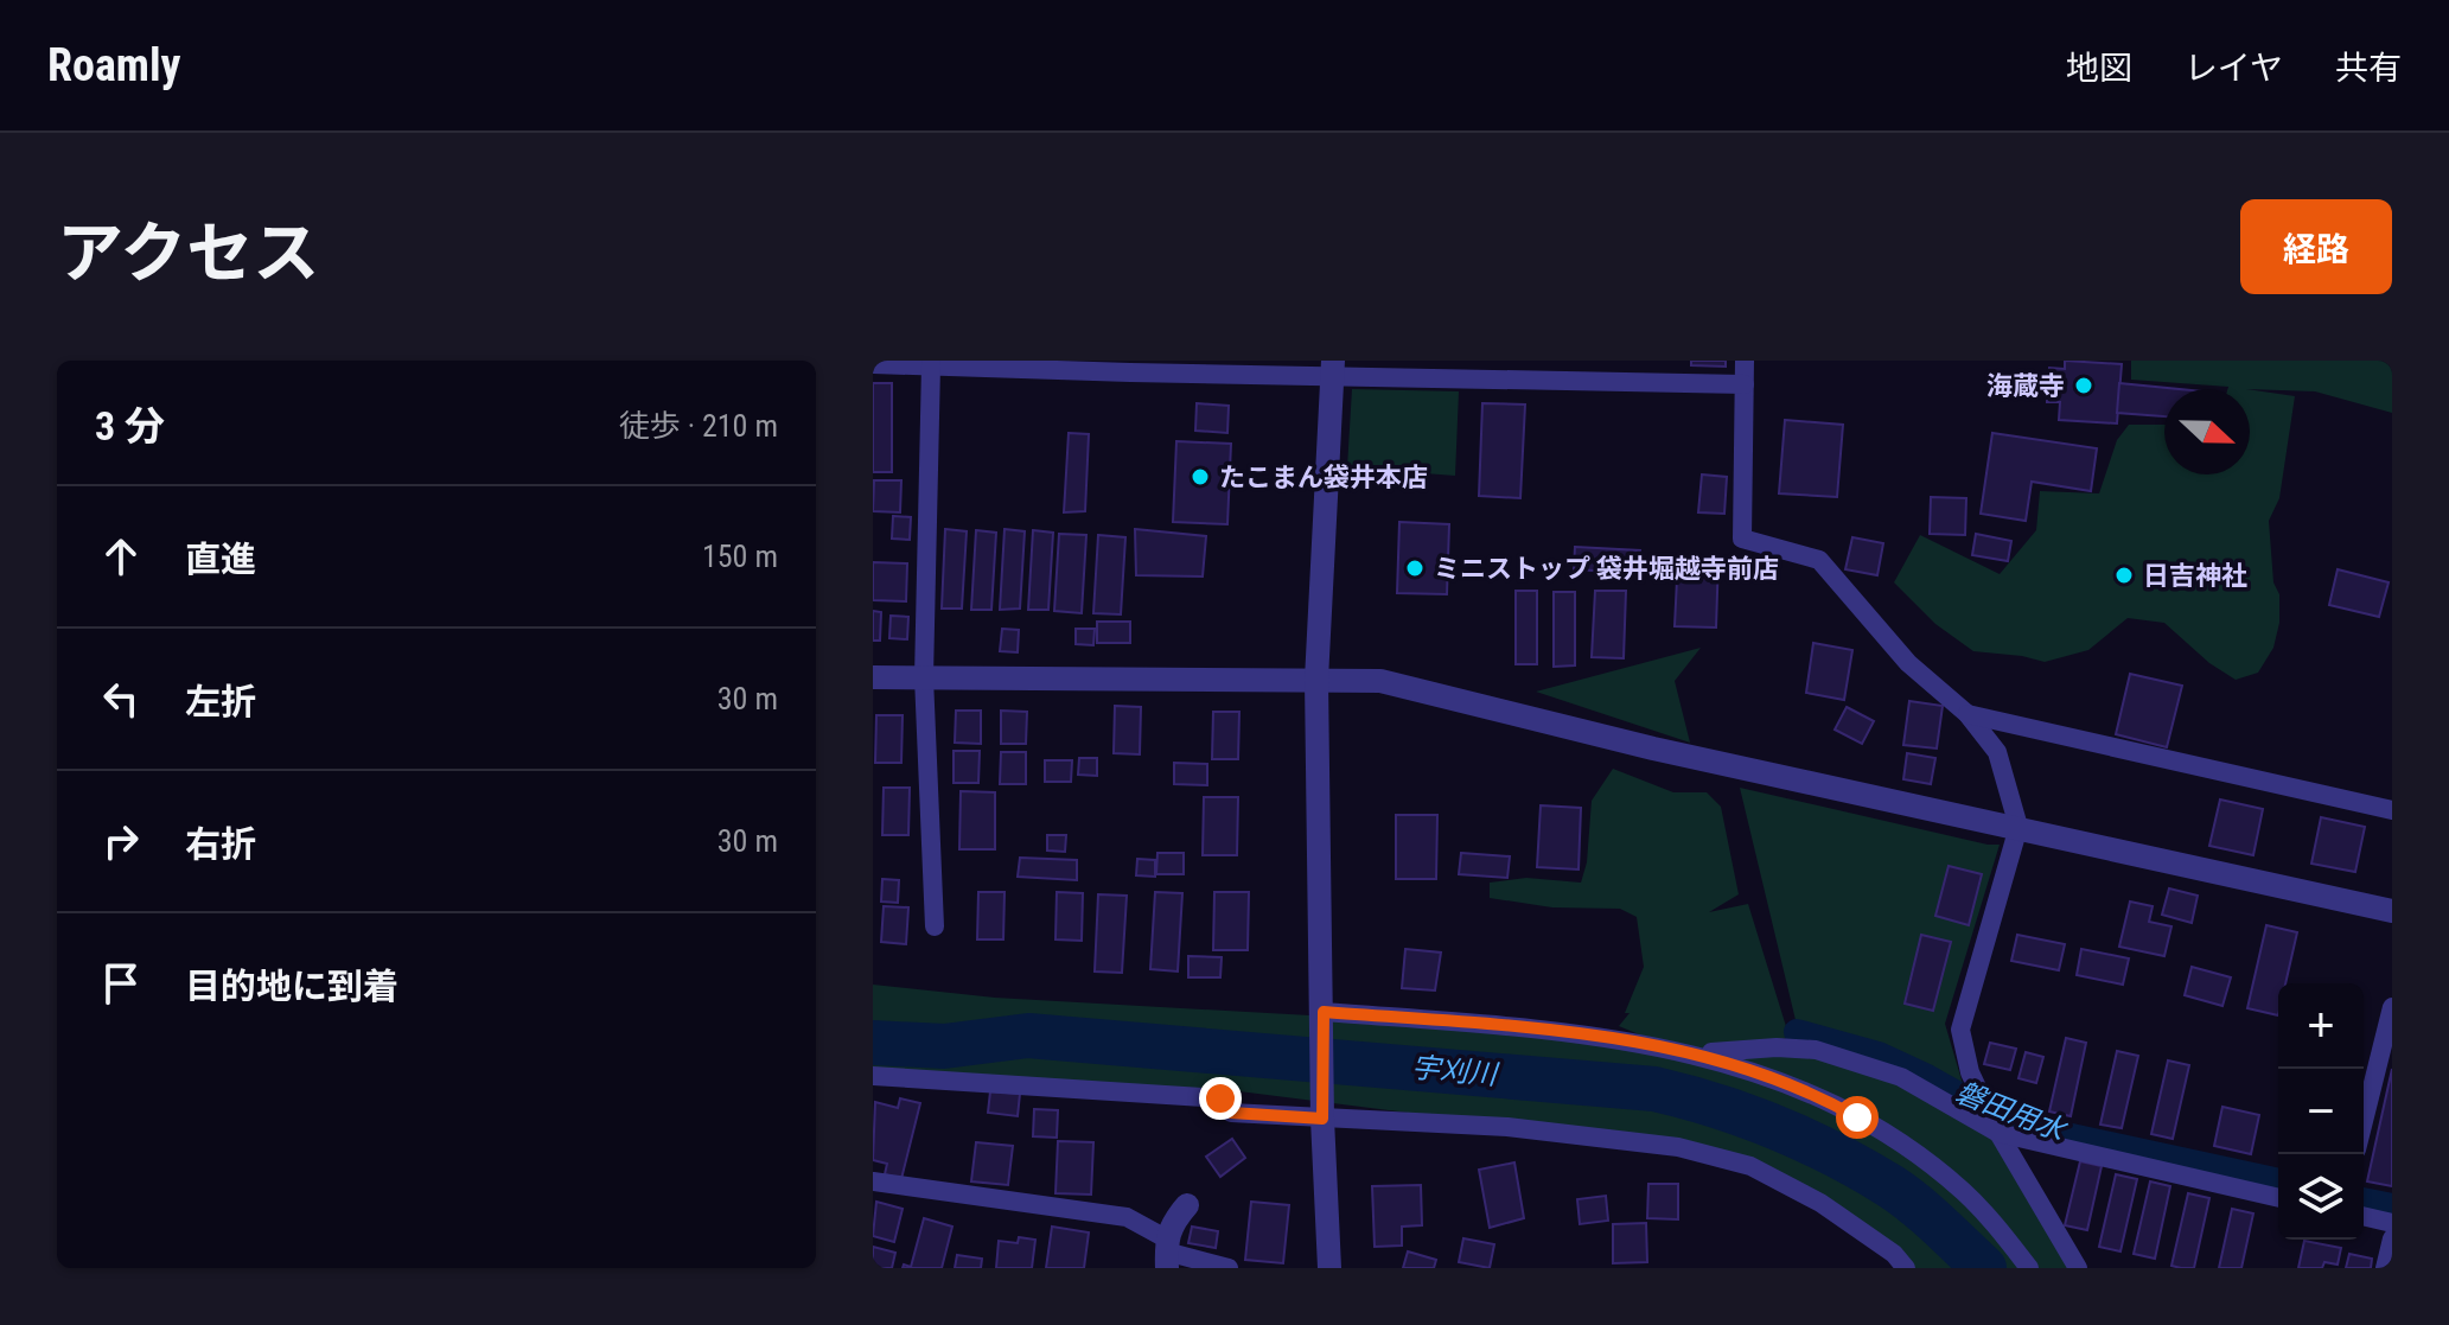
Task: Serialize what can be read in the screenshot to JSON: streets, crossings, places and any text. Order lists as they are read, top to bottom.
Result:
{
  "water": ["宇刈川", "磐田用水"],
  "places": [
    "海蔵寺",
    "たこまん袋井本店",
    "ミニストップ 袋井堀越寺前店",
    "日吉神社"
  ],
  "north": "right",
  "page": {
    "header": "Roamly",
    "nav": ["地図", "レイヤ", "共有"],
    "title": "アクセス",
    "buttons": "経路",
    "heading": ["3 分", "徒歩 · 210 m"],
    "list": [
      ["直進", "150 m"],
      ["左折", "30 m"],
      ["右折", "30 m"],
      "目的地に到着"
    ],
    "map_buttons": ["+", "−"]
  }
}
